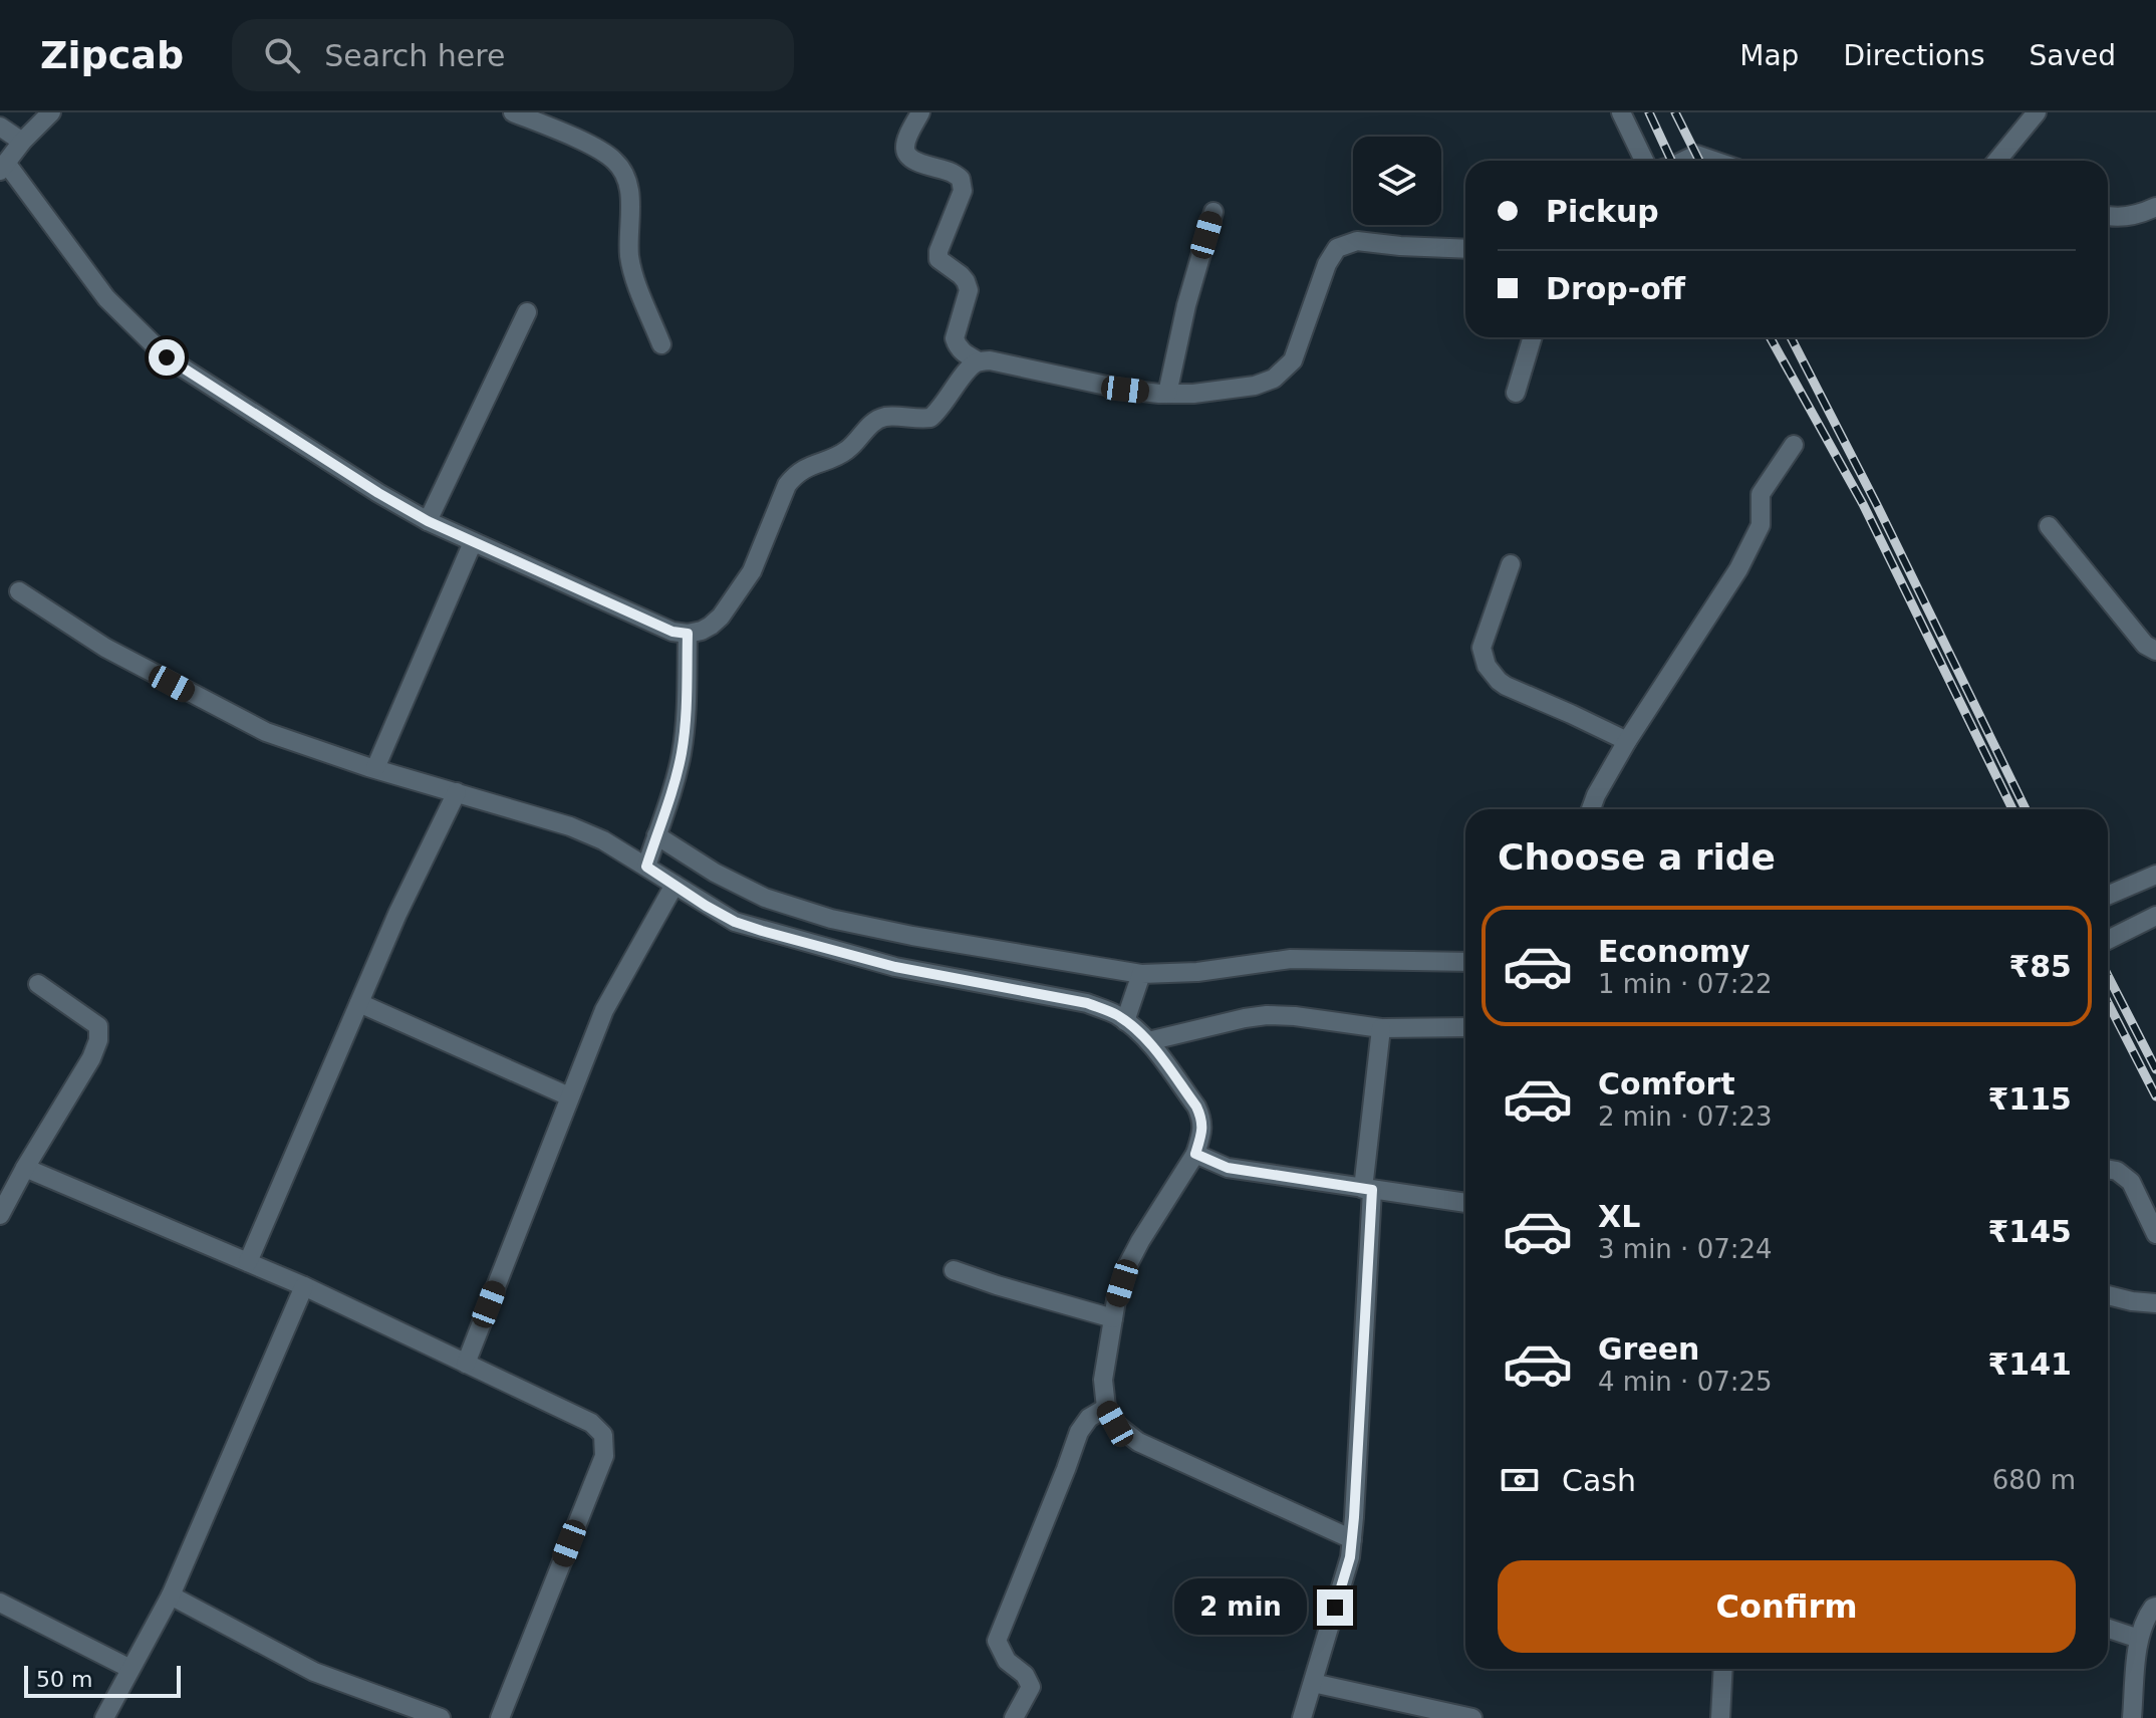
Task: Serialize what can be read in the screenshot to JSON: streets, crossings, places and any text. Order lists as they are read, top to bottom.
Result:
{
  "scale_bar": "50 m",
  "page": {
    "header": "Zipcab",
    "search": "Search here",
    "nav": ["Map", "Directions", "Saved"],
    "banner": ["Pickup", "Drop-off"],
    "heading": "Choose a ride",
    "list": [
      {
        "name": "Economy",
        "note": "1 min · 07:22",
        "value": "₹85"
      },
      {
        "name": "Comfort",
        "note": "2 min · 07:23",
        "value": "₹115"
      },
      {
        "name": "XL",
        "note": "3 min · 07:24",
        "value": "₹145"
      },
      {
        "name": "Green",
        "note": "4 min · 07:25",
        "value": "₹141"
      }
    ],
    "pay": ["Cash", "680 m"],
    "buttons": "Confirm",
    "bubble": "2 min",
    "scale": "50 m"
  }
}
